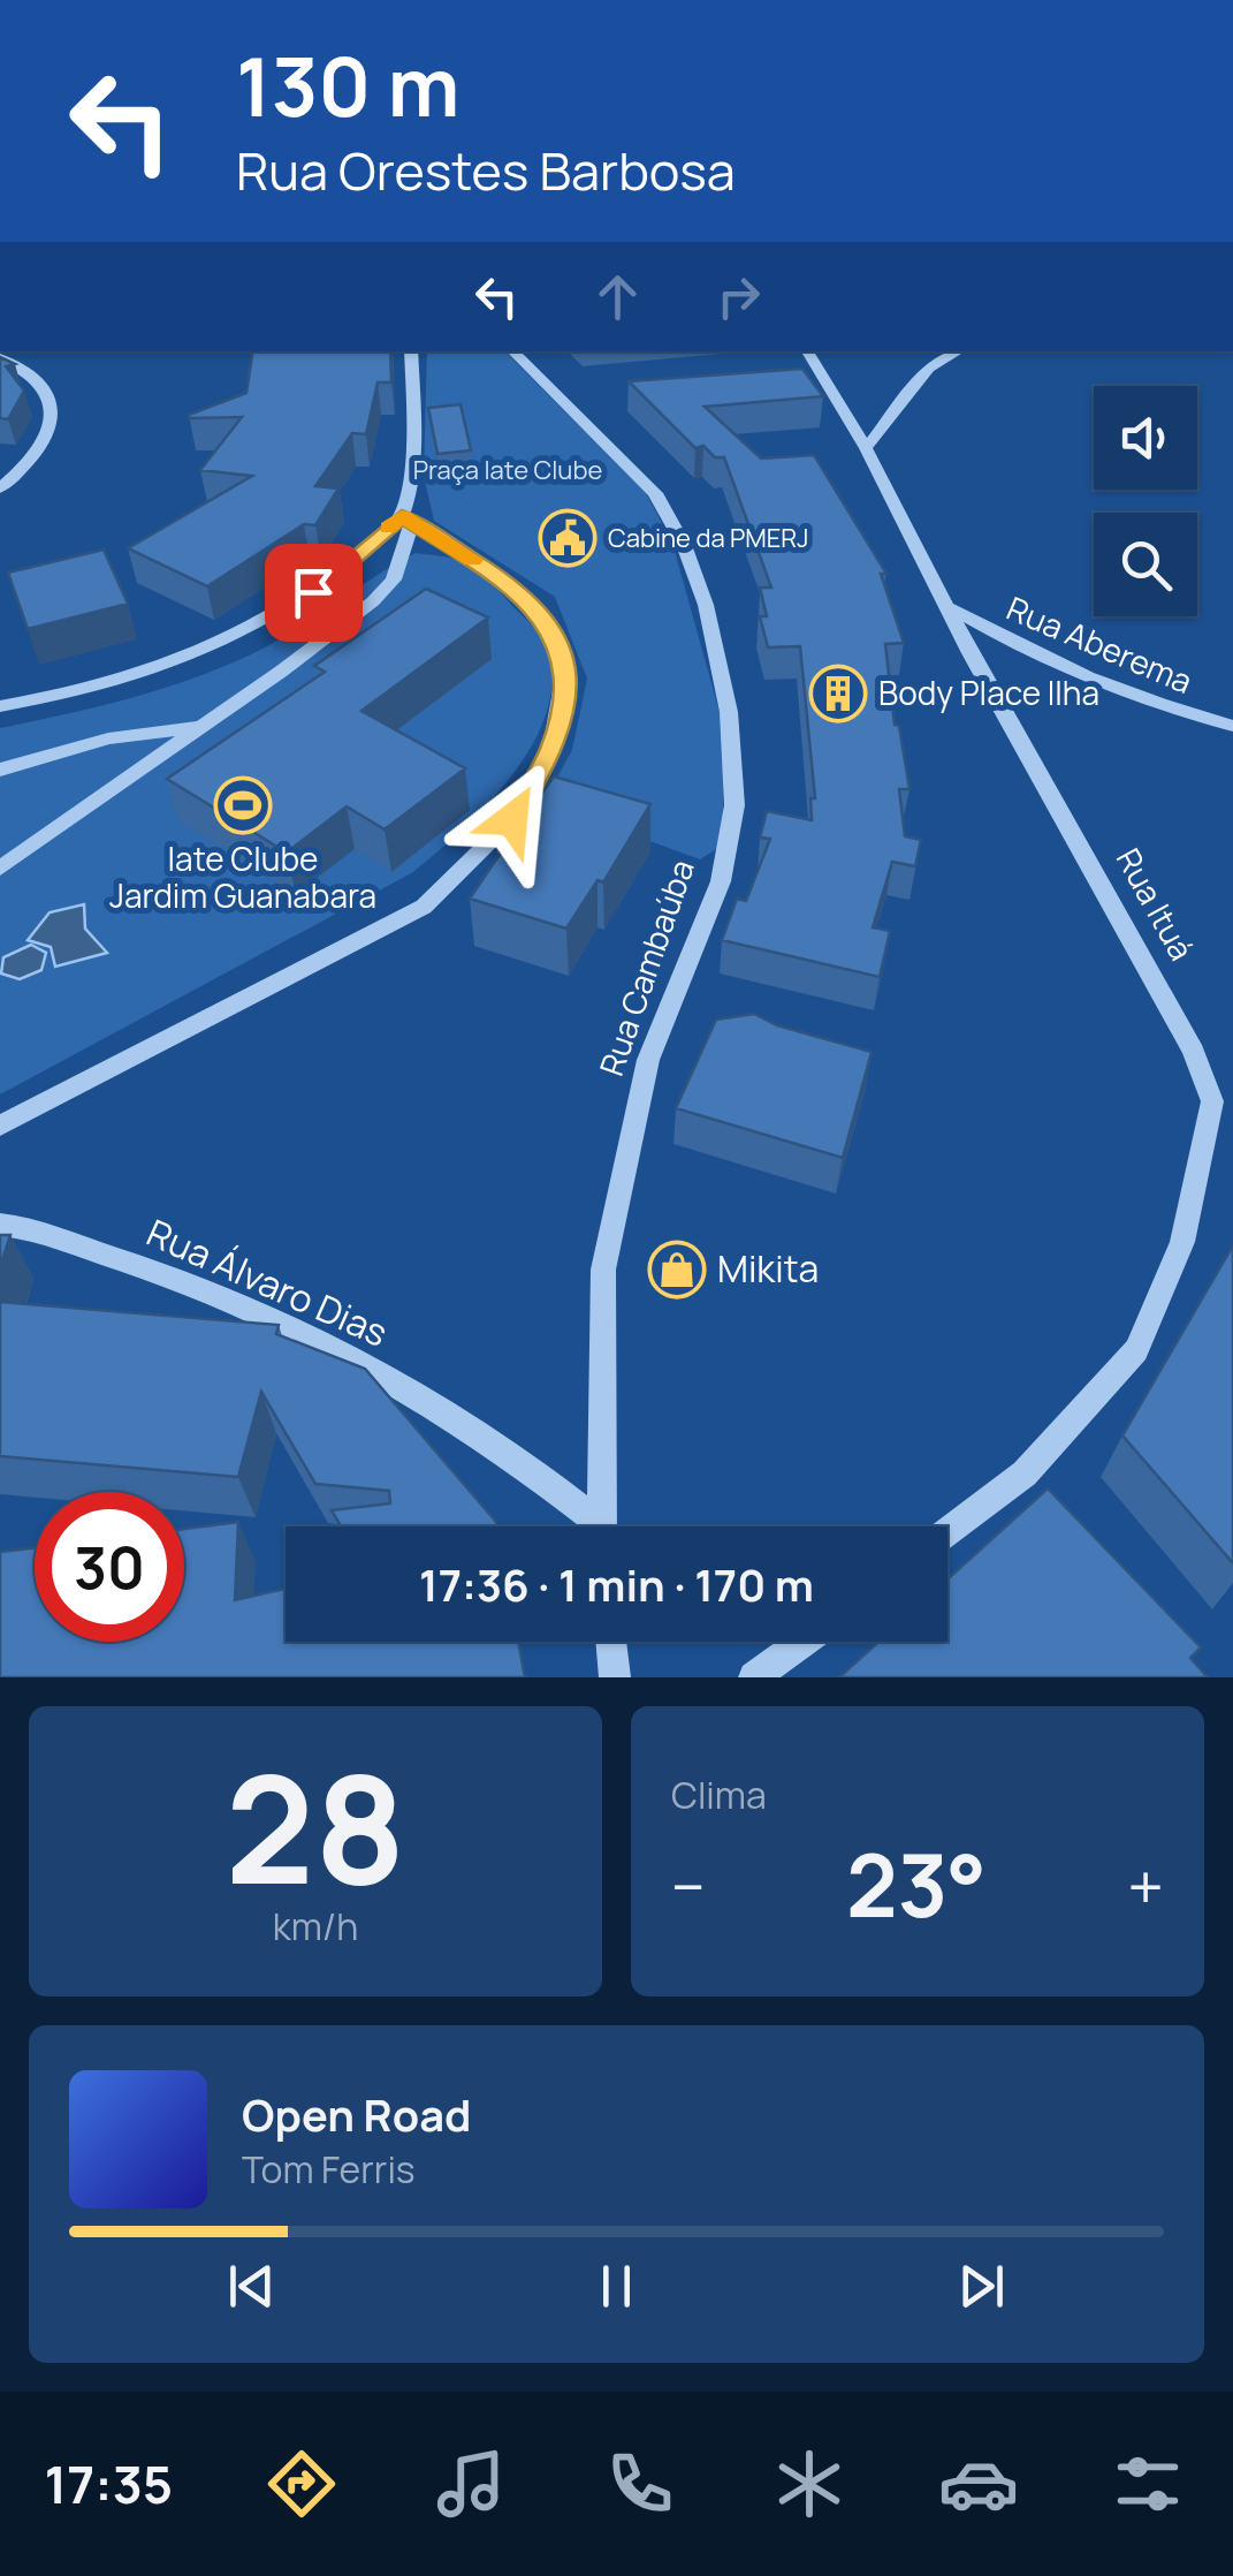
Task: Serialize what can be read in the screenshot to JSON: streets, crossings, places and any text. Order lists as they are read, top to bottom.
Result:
{
  "streets": {
    "street": [
      "Rua Aberema",
      "Rua Ituá",
      "Rua Cambaúba",
      "Rua Álvaro Dias"
    ]
  },
  "crossings": [
    ["Rua Aberema", "Rua Ituá"]
  ],
  "parks": ["Praça Iate Clube"],
  "places": {
    "public building": ["Cabine da PMERJ"],
    "building": ["Body Place Ilha"],
    "sports": ["Iate Clube Jardim Guanabara"],
    "shop": ["Mikita"]
  },
  "page": {
    "turn": ["130 m", "Rua Orestes Barbosa"],
    "limit": "30",
    "trip": "17:36 · 1 min · 170 m",
    "tile": [
      ["28", "km/h"],
      "Clima"
    ],
    "heat": ["−", "23°", "+"],
    "song": ["Open Road", "Tom Ferris"],
    "tabs": "17:35"
  }
}
